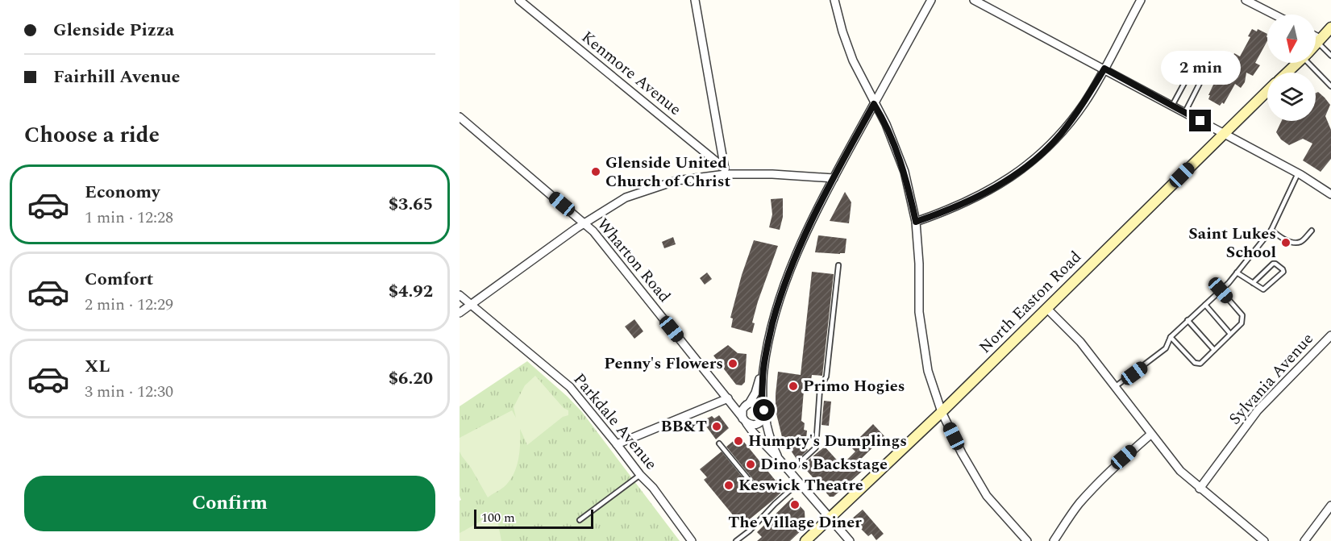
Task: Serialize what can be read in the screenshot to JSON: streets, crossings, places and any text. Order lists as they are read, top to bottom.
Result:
{
  "streets": {
    "main road": ["North Easton Road"],
    "street": [
      "Kenmore Avenue",
      "Wharton Road",
      "Sylvania Avenue",
      "Parkdale Avenue"
    ]
  },
  "places": [
    "Glenside United Church of Christ",
    "Saint Lukes School",
    "Penny's Flowers",
    "Primo Hogies",
    "BB&T",
    "Humpty's Dumplings",
    "Dino's Backstage",
    "Keswick Theatre",
    "The Village Diner"
  ],
  "scale_bar": "100 m",
  "north": "bottom",
  "page": {
    "banner": ["Glenside Pizza", "Fairhill Avenue"],
    "bubble": "2 min",
    "heading": "Choose a ride",
    "list": [
      {
        "name": "Economy",
        "note": "1 min · 12:28",
        "value": "$3.65"
      },
      {
        "name": "Comfort",
        "note": "2 min · 12:29",
        "value": "$4.92"
      },
      {
        "name": "XL",
        "note": "3 min · 12:30",
        "value": "$6.20"
      }
    ],
    "buttons": "Confirm",
    "scale": "100 m"
  }
}
